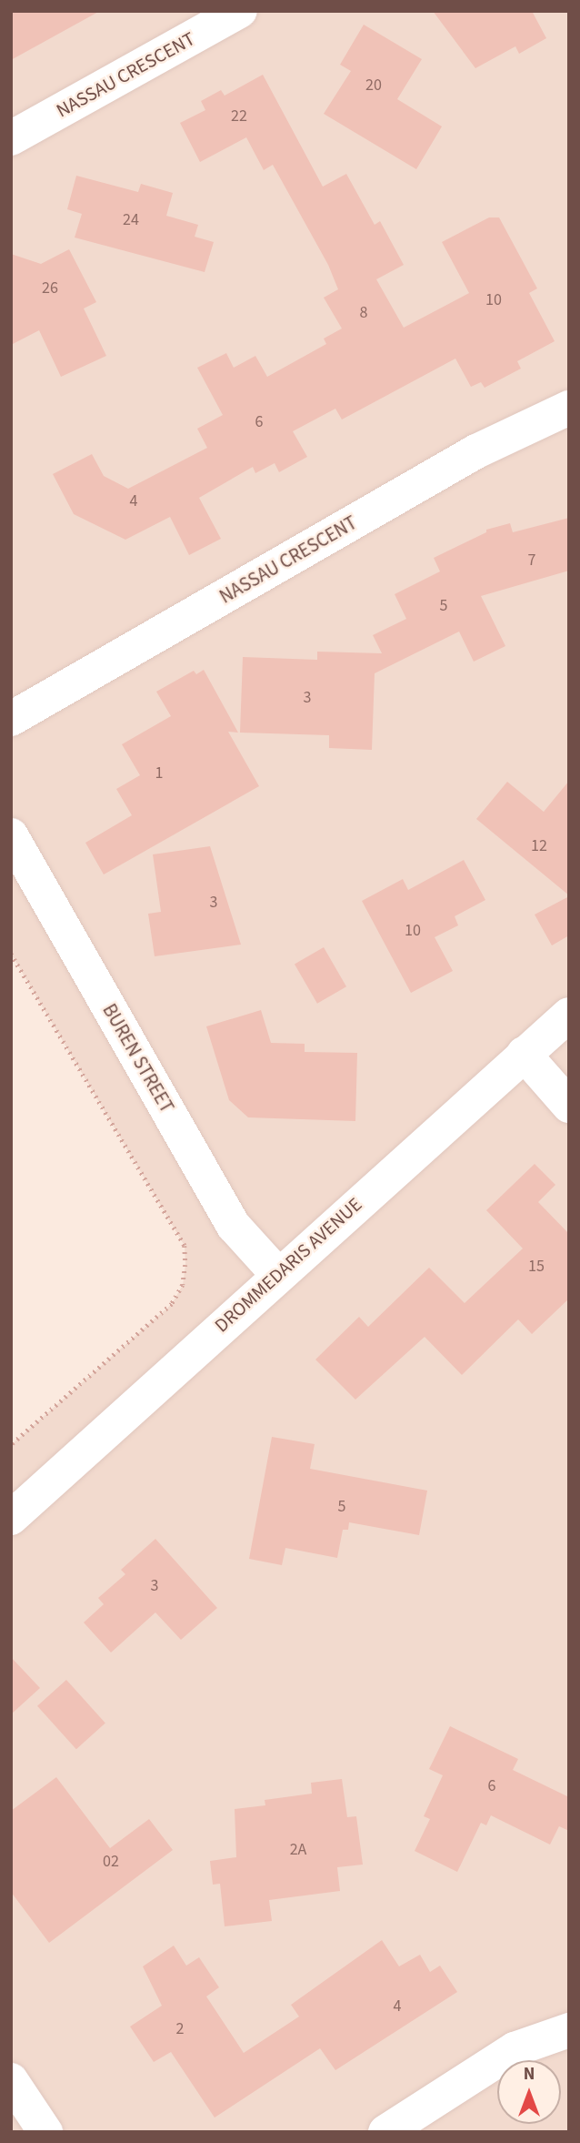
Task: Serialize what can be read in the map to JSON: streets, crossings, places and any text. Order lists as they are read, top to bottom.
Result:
{
  "streets": {
    "street": ["NASSAU CRESCENT", "BUREN STREET", "DROMMEDARIS AVENUE"]
  },
  "crossings": [
    ["BUREN STREET", "DROMMEDARIS AVENUE"]
  ],
  "house_numbers": [
    "20",
    "22",
    "24",
    "26",
    "10",
    "8",
    "6",
    "4",
    "7",
    "5",
    "3",
    "1",
    "12",
    "3",
    "10",
    "15",
    "5",
    "3",
    "6",
    "2A",
    "02",
    "4",
    "2"
  ],
  "north": "top"
}
